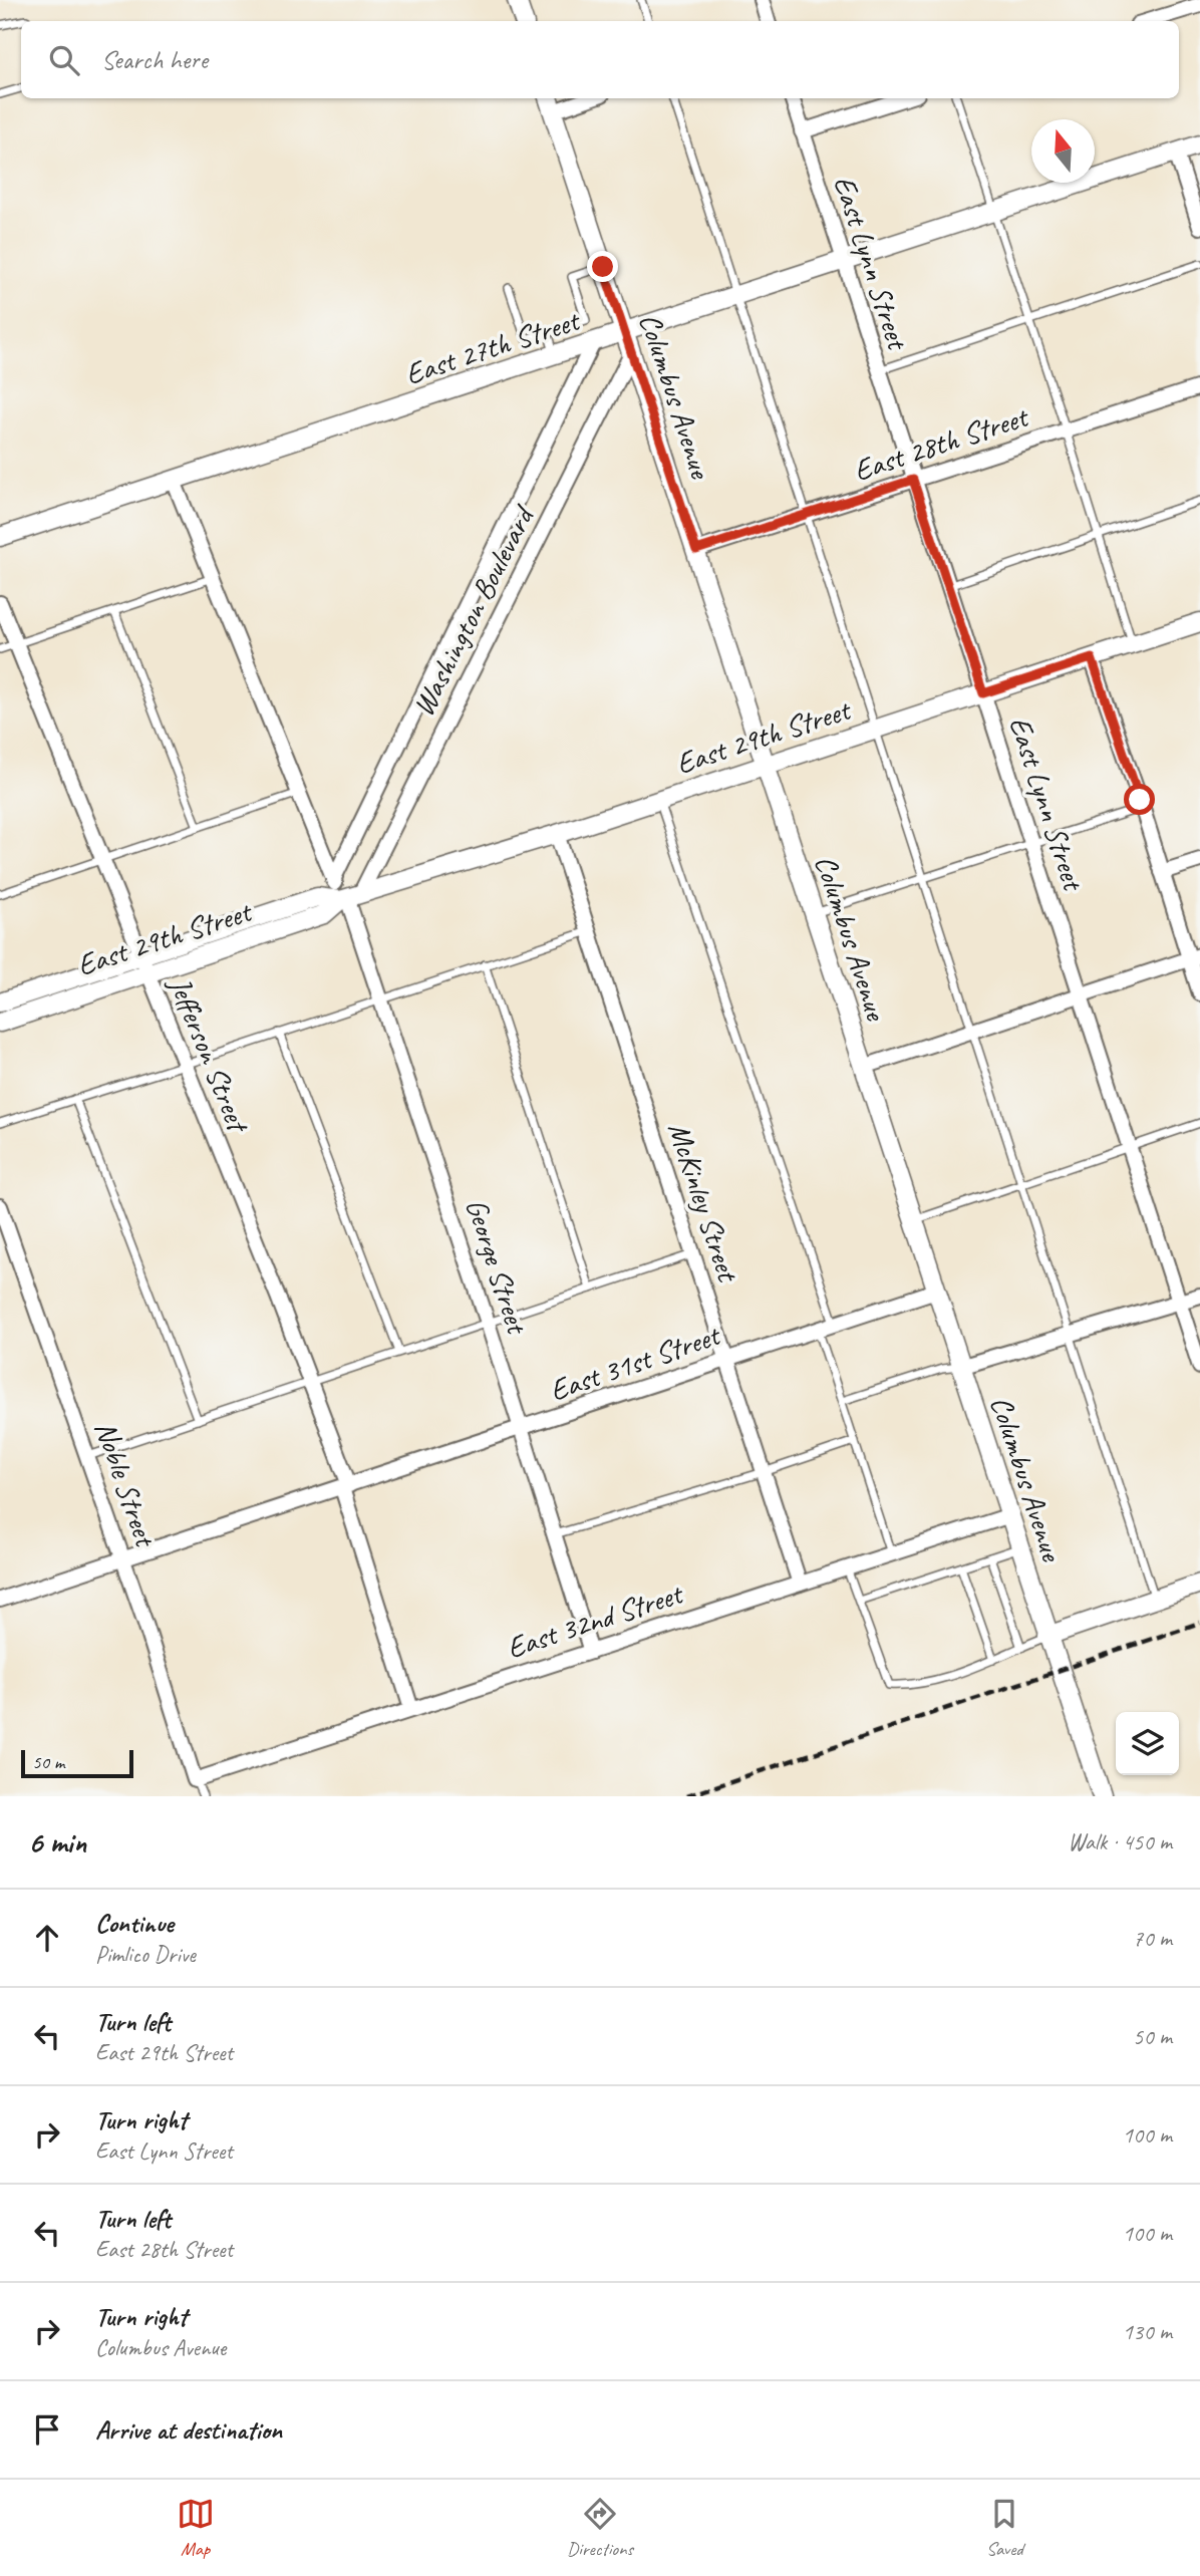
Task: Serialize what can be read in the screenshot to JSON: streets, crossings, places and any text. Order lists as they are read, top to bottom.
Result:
{
  "streets": {
    "street": [
      "East Lynn Street",
      "East 27th Street",
      "Columbus Avenue",
      "East 28th Street",
      "Washington Boulevard",
      "East 29th Street",
      "Jefferson Street",
      "McKinley Street",
      "George Street",
      "East 31st Street",
      "Noble Street",
      "East 32nd Street"
    ]
  },
  "crossings": [
    ["East Lynn Street", "East 27th Street"],
    ["East Lynn Street", "East 28th Street"],
    ["East Lynn Street", "East 29th Street"],
    ["East 27th Street", "Columbus Avenue"],
    ["East 27th Street", "Washington Boulevard"],
    ["East 27th Street", "George Street"],
    ["Columbus Avenue", "East 28th Street"],
    ["Columbus Avenue", "Washington Boulevard"],
    ["Columbus Avenue", "East 29th Street"],
    ["Columbus Avenue", "East 31st Street"],
    ["Columbus Avenue", "East 32nd Street"],
    ["Washington Boulevard", "East 29th Street"],
    ["Washington Boulevard", "George Street"],
    ["East 29th Street", "Jefferson Street"],
    ["East 29th Street", "McKinley Street"],
    ["East 29th Street", "George Street"],
    ["Jefferson Street", "East 31st Street"],
    ["Jefferson Street", "East 32nd Street"],
    ["McKinley Street", "East 31st Street"],
    ["McKinley Street", "East 32nd Street"],
    ["George Street", "East 31st Street"],
    ["George Street", "East 32nd Street"],
    ["East 31st Street", "Noble Street"],
    ["Noble Street", "East 32nd Street"]
  ],
  "scale_bar": "50 m",
  "north": "top",
  "page": {
    "search": "Search here",
    "scale": "50 m",
    "heading": ["6 min", "Walk · 450 m"],
    "list": [
      ["Continue", "Pimlico Drive", "70 m"],
      ["Turn left", "East 29th Street", "50 m"],
      ["Turn right", "East Lynn Street", "100 m"],
      ["Turn left", "East 28th Street", "100 m"],
      ["Turn right", "Columbus Avenue", "130 m"],
      "Arrive at destination"
    ],
    "nav": ["Map", "Directions", "Saved"]
  }
}
